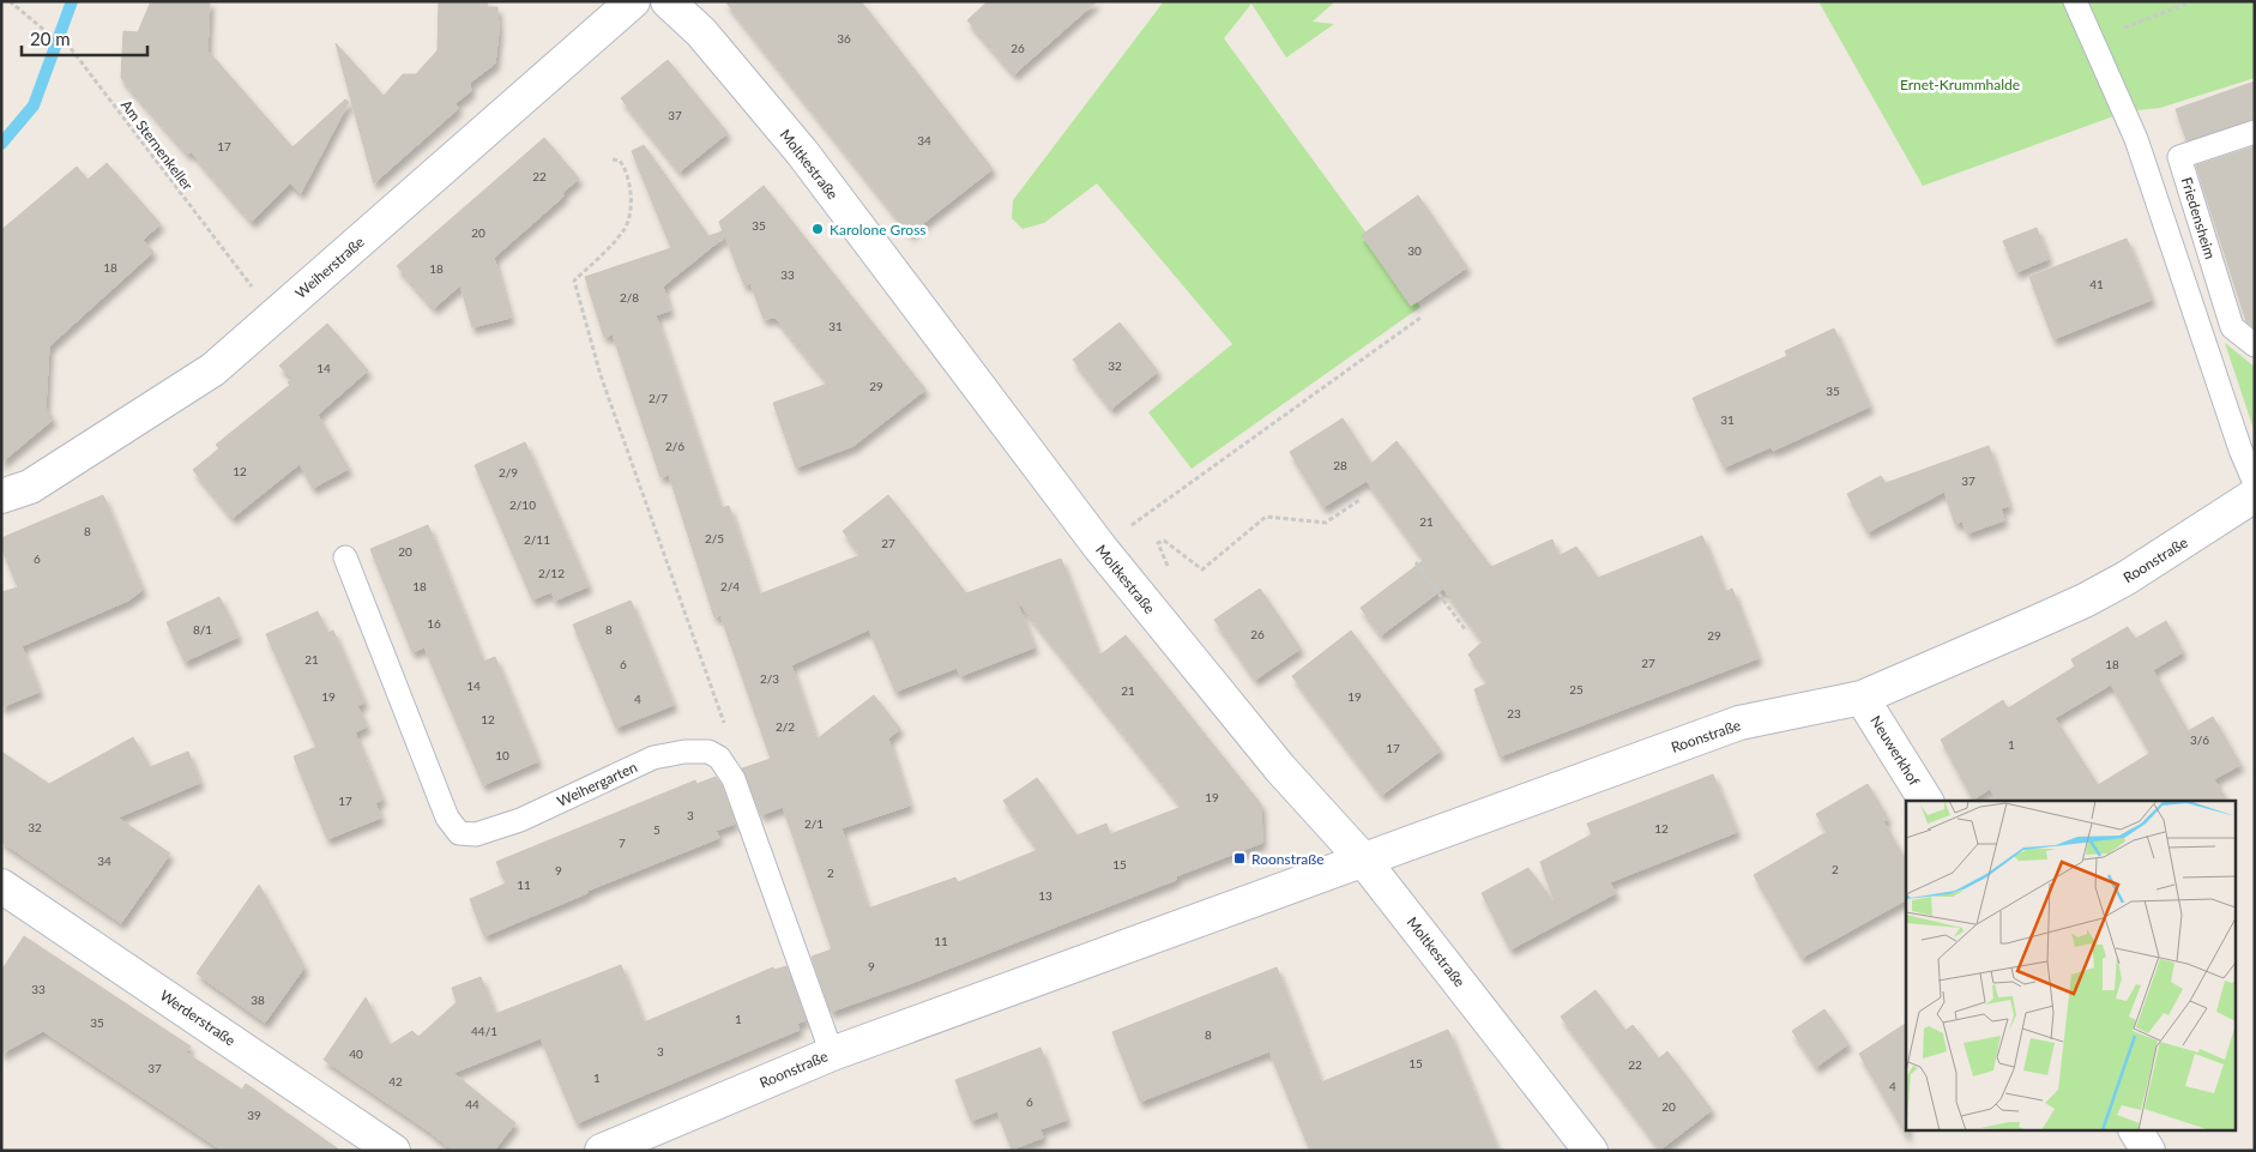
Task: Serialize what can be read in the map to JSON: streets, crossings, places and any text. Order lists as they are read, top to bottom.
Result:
{
  "streets": {
    "street": [
      "Moltkestraße",
      "Weiherstraße",
      "Roonstraße",
      "Neuwerkhof",
      "Werderstraße"
    ],
    "lane": ["Friedensheim", "Weihergarten"],
    "path": ["Am Sternenkeller"]
  },
  "crossings": [
    ["Am Sternenkeller", "Weiherstraße"],
    ["Moltkestraße", "Roonstraße"],
    ["Roonstraße", "Neuwerkhof"]
  ],
  "parks": ["Ernet-Krummhalde"],
  "places": {
    "other": ["Karolone Gross"],
    "transit": ["Roonstraße"]
  },
  "house_numbers": [
    "36",
    "26",
    "37",
    "34",
    "17",
    "22",
    "35",
    "20",
    "30",
    "18",
    "18",
    "33",
    "41",
    "2/8",
    "31",
    "32",
    "14",
    "29",
    "35",
    "2/7",
    "31",
    "2/6",
    "28",
    "12",
    "2/9",
    "37",
    "2/10",
    "21",
    "8",
    "2/5",
    "2/11",
    "27",
    "20",
    "6",
    "2/12",
    "18",
    "2/4",
    "16",
    "8/1",
    "8",
    "26",
    "29",
    "21",
    "27",
    "6",
    "18",
    "2/3",
    "14",
    "25",
    "21",
    "19",
    "19",
    "4",
    "23",
    "12",
    "2/2",
    "3/6",
    "1",
    "17",
    "10",
    "19",
    "17",
    "3",
    "2/1",
    "32",
    "12",
    "5",
    "7",
    "34",
    "15",
    "2",
    "9",
    "2",
    "11",
    "13",
    "11",
    "9",
    "33",
    "38",
    "1",
    "35",
    "44/1",
    "8",
    "3",
    "40",
    "15",
    "22",
    "37",
    "1",
    "42",
    "4",
    "6",
    "44",
    "20",
    "39"
  ],
  "scale_bar": "20 m"
}
